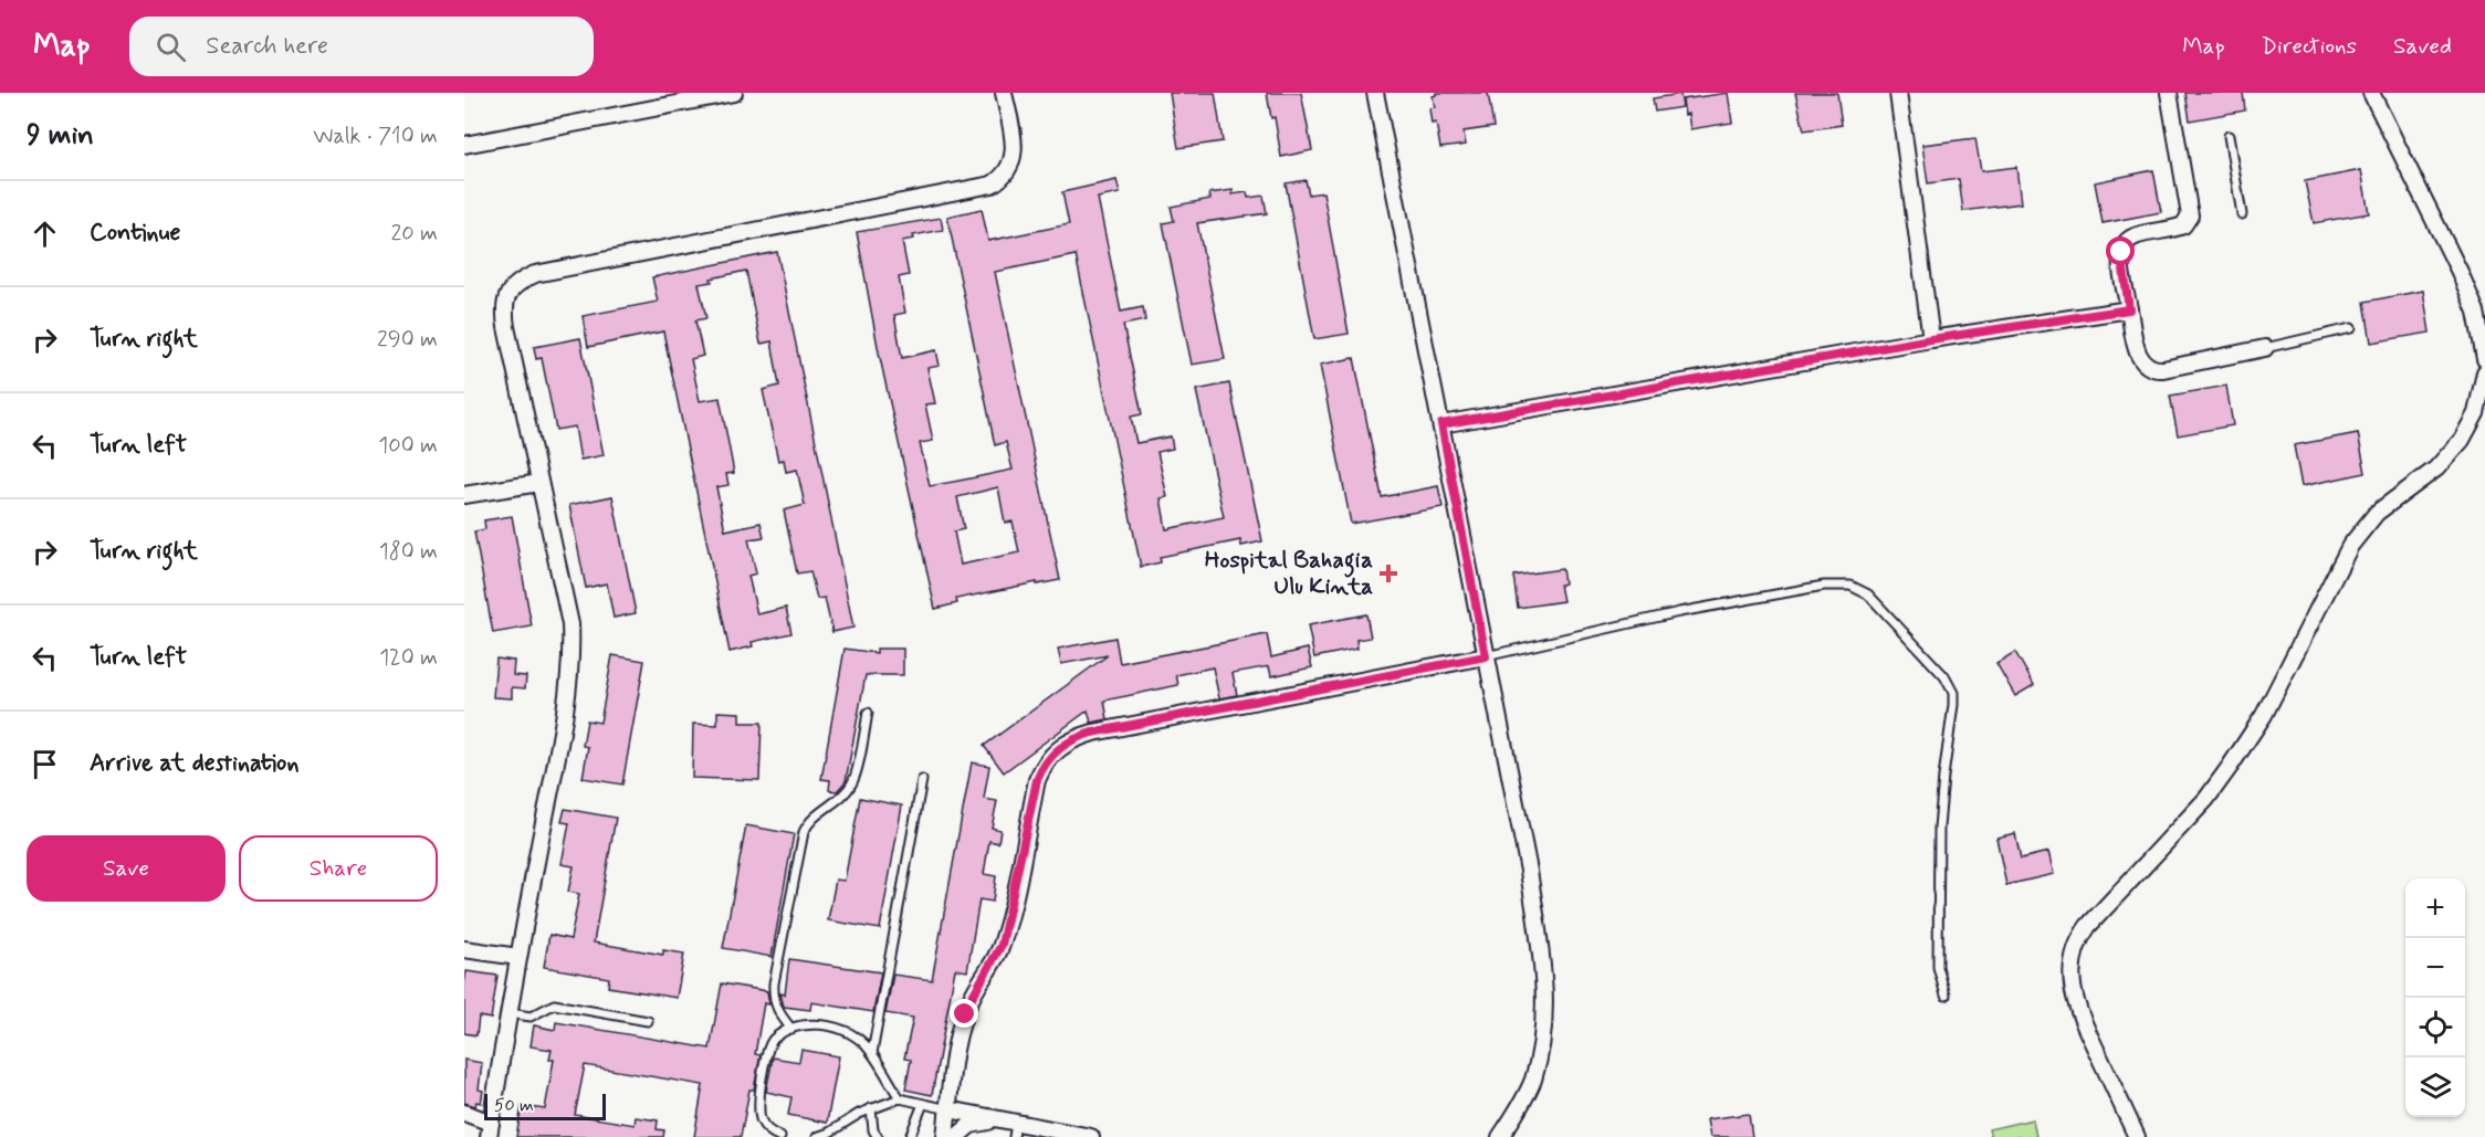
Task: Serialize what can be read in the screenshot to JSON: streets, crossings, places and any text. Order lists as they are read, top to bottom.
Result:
{
  "places": {
    "health": ["Hospital Bahagia Ulu Kinta"]
  },
  "scale_bar": "50 m",
  "page": {
    "header": "Map",
    "search": "Search here",
    "nav": ["Map", "Directions", "Saved"],
    "heading": ["9 min", "Walk · 710 m"],
    "list": [
      ["Continue", "20 m"],
      ["Turn right", "290 m"],
      ["Turn left", "100 m"],
      ["Turn right", "180 m"],
      ["Turn left", "120 m"],
      "Arrive at destination"
    ],
    "buttons": ["Save", "Share"],
    "map_buttons": ["+", "−"],
    "scale": "50 m"
  }
}
